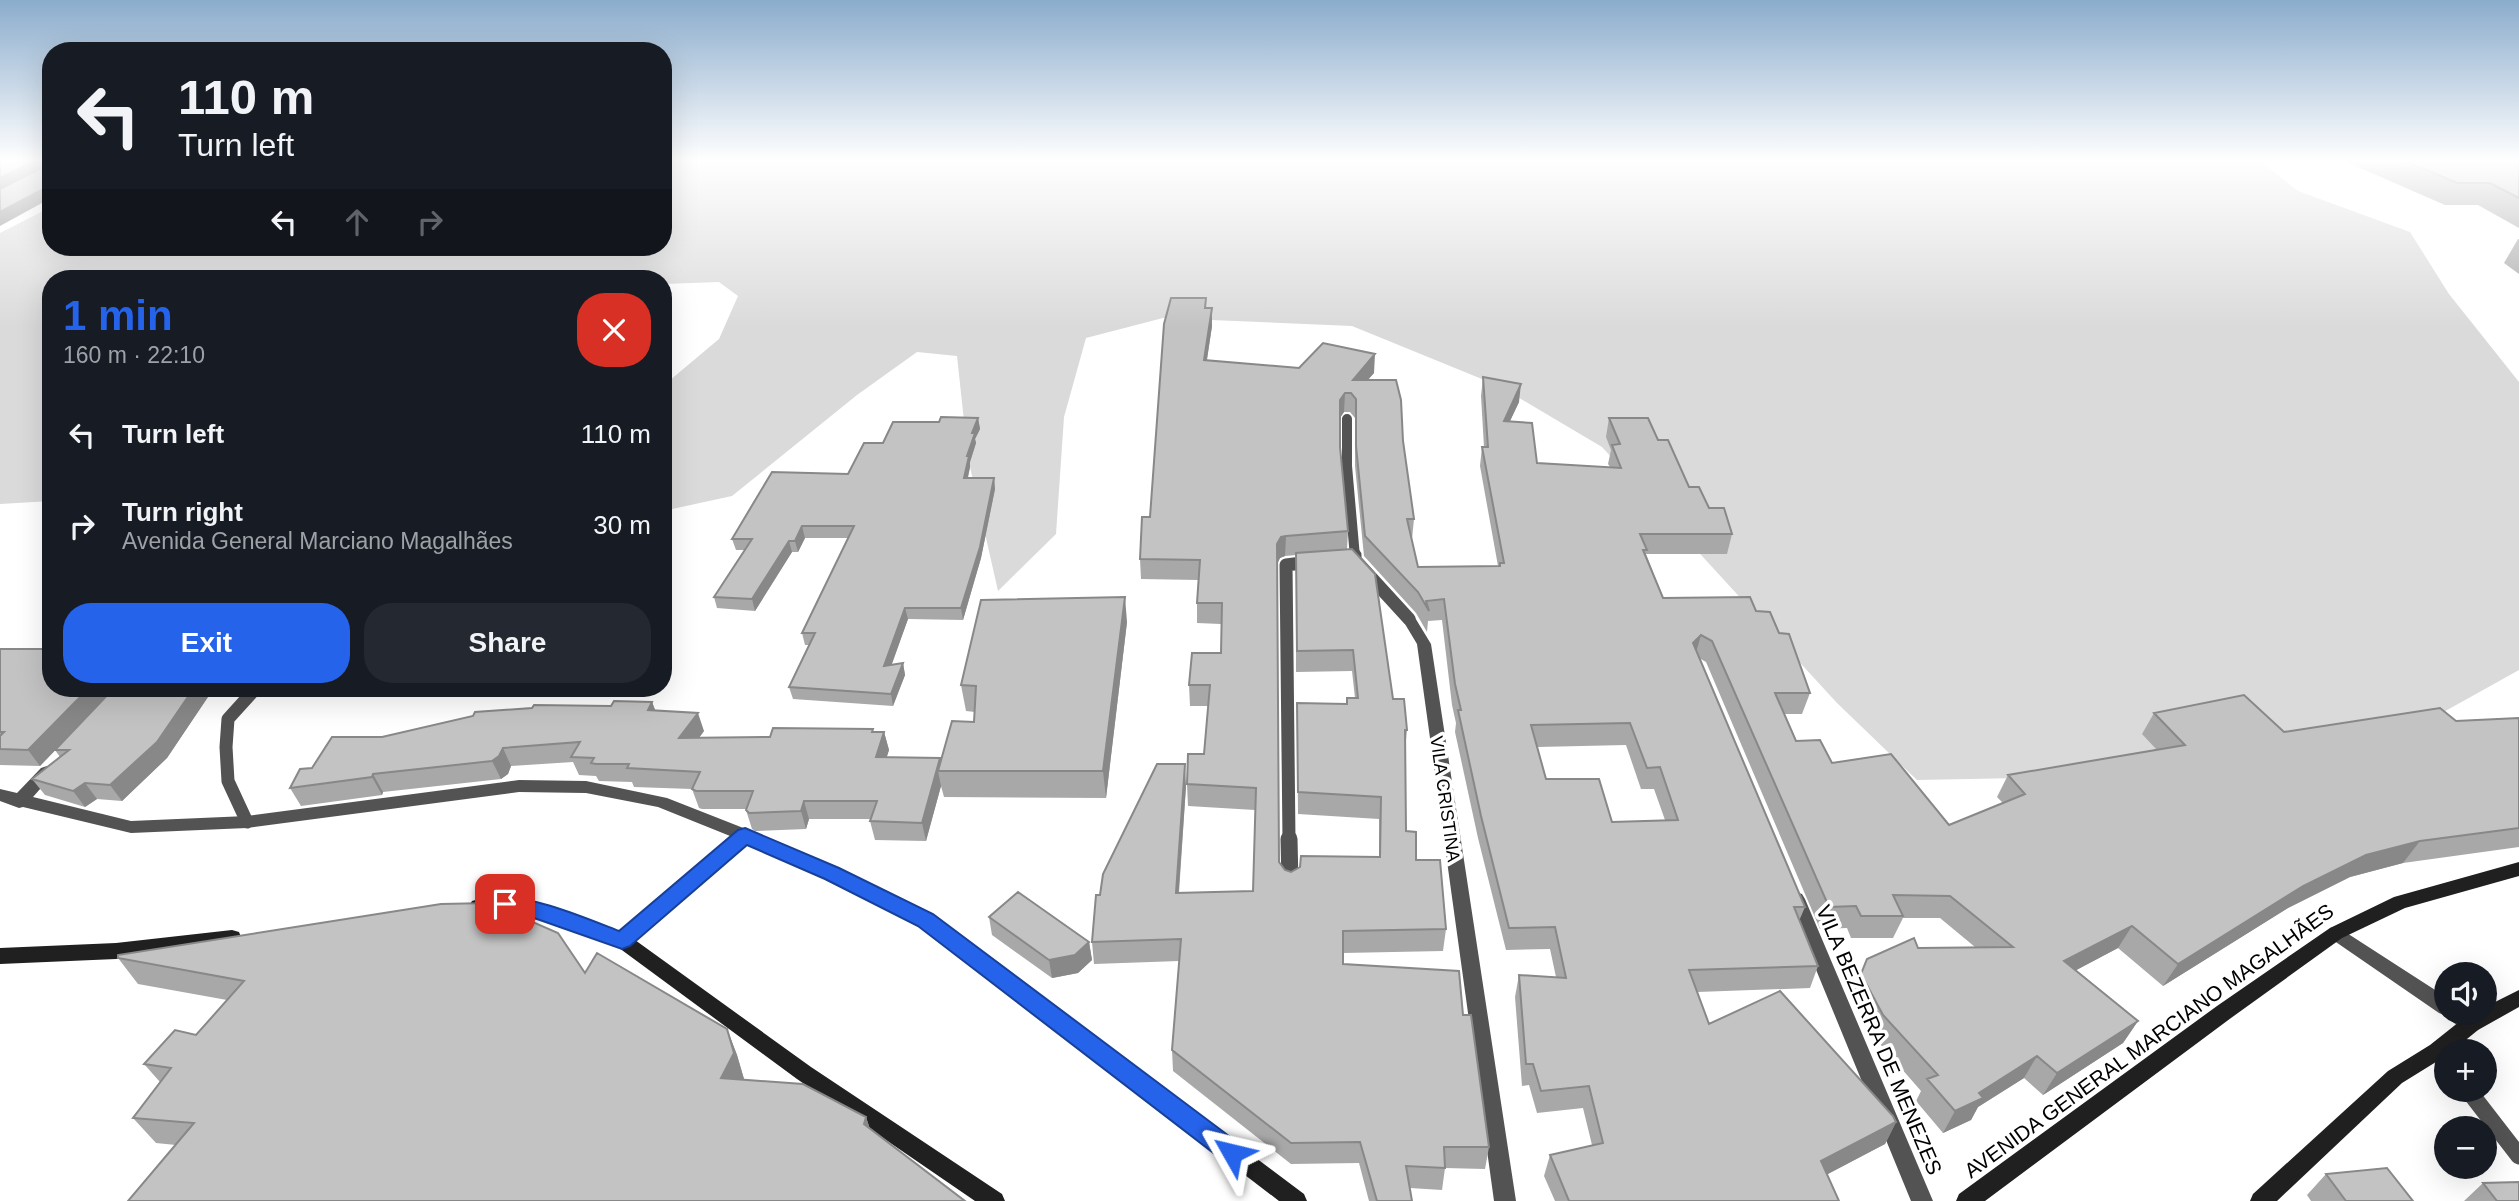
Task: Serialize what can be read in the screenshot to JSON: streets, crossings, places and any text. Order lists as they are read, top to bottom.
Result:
{
  "streets": {
    "street": ["VILA CRISTINA", "VILA BEZERRA DE MENEZES", "AVENIDA GENERAL MARCIANO MAGALHÃES"]
  },
  "page": {
    "turn": ["110 m", "Turn left"],
    "heading": ["1 min", "160 m · 22:10"],
    "list": [
      {
        "name": "Turn left",
        "value": "110 m"
      },
      {
        "name": "Turn right",
        "note": "Avenida General Marciano Magalhães",
        "value": "30 m"
      }
    ],
    "buttons": ["Exit", "Share"],
    "map_buttons": ["+", "−"]
  }
}
